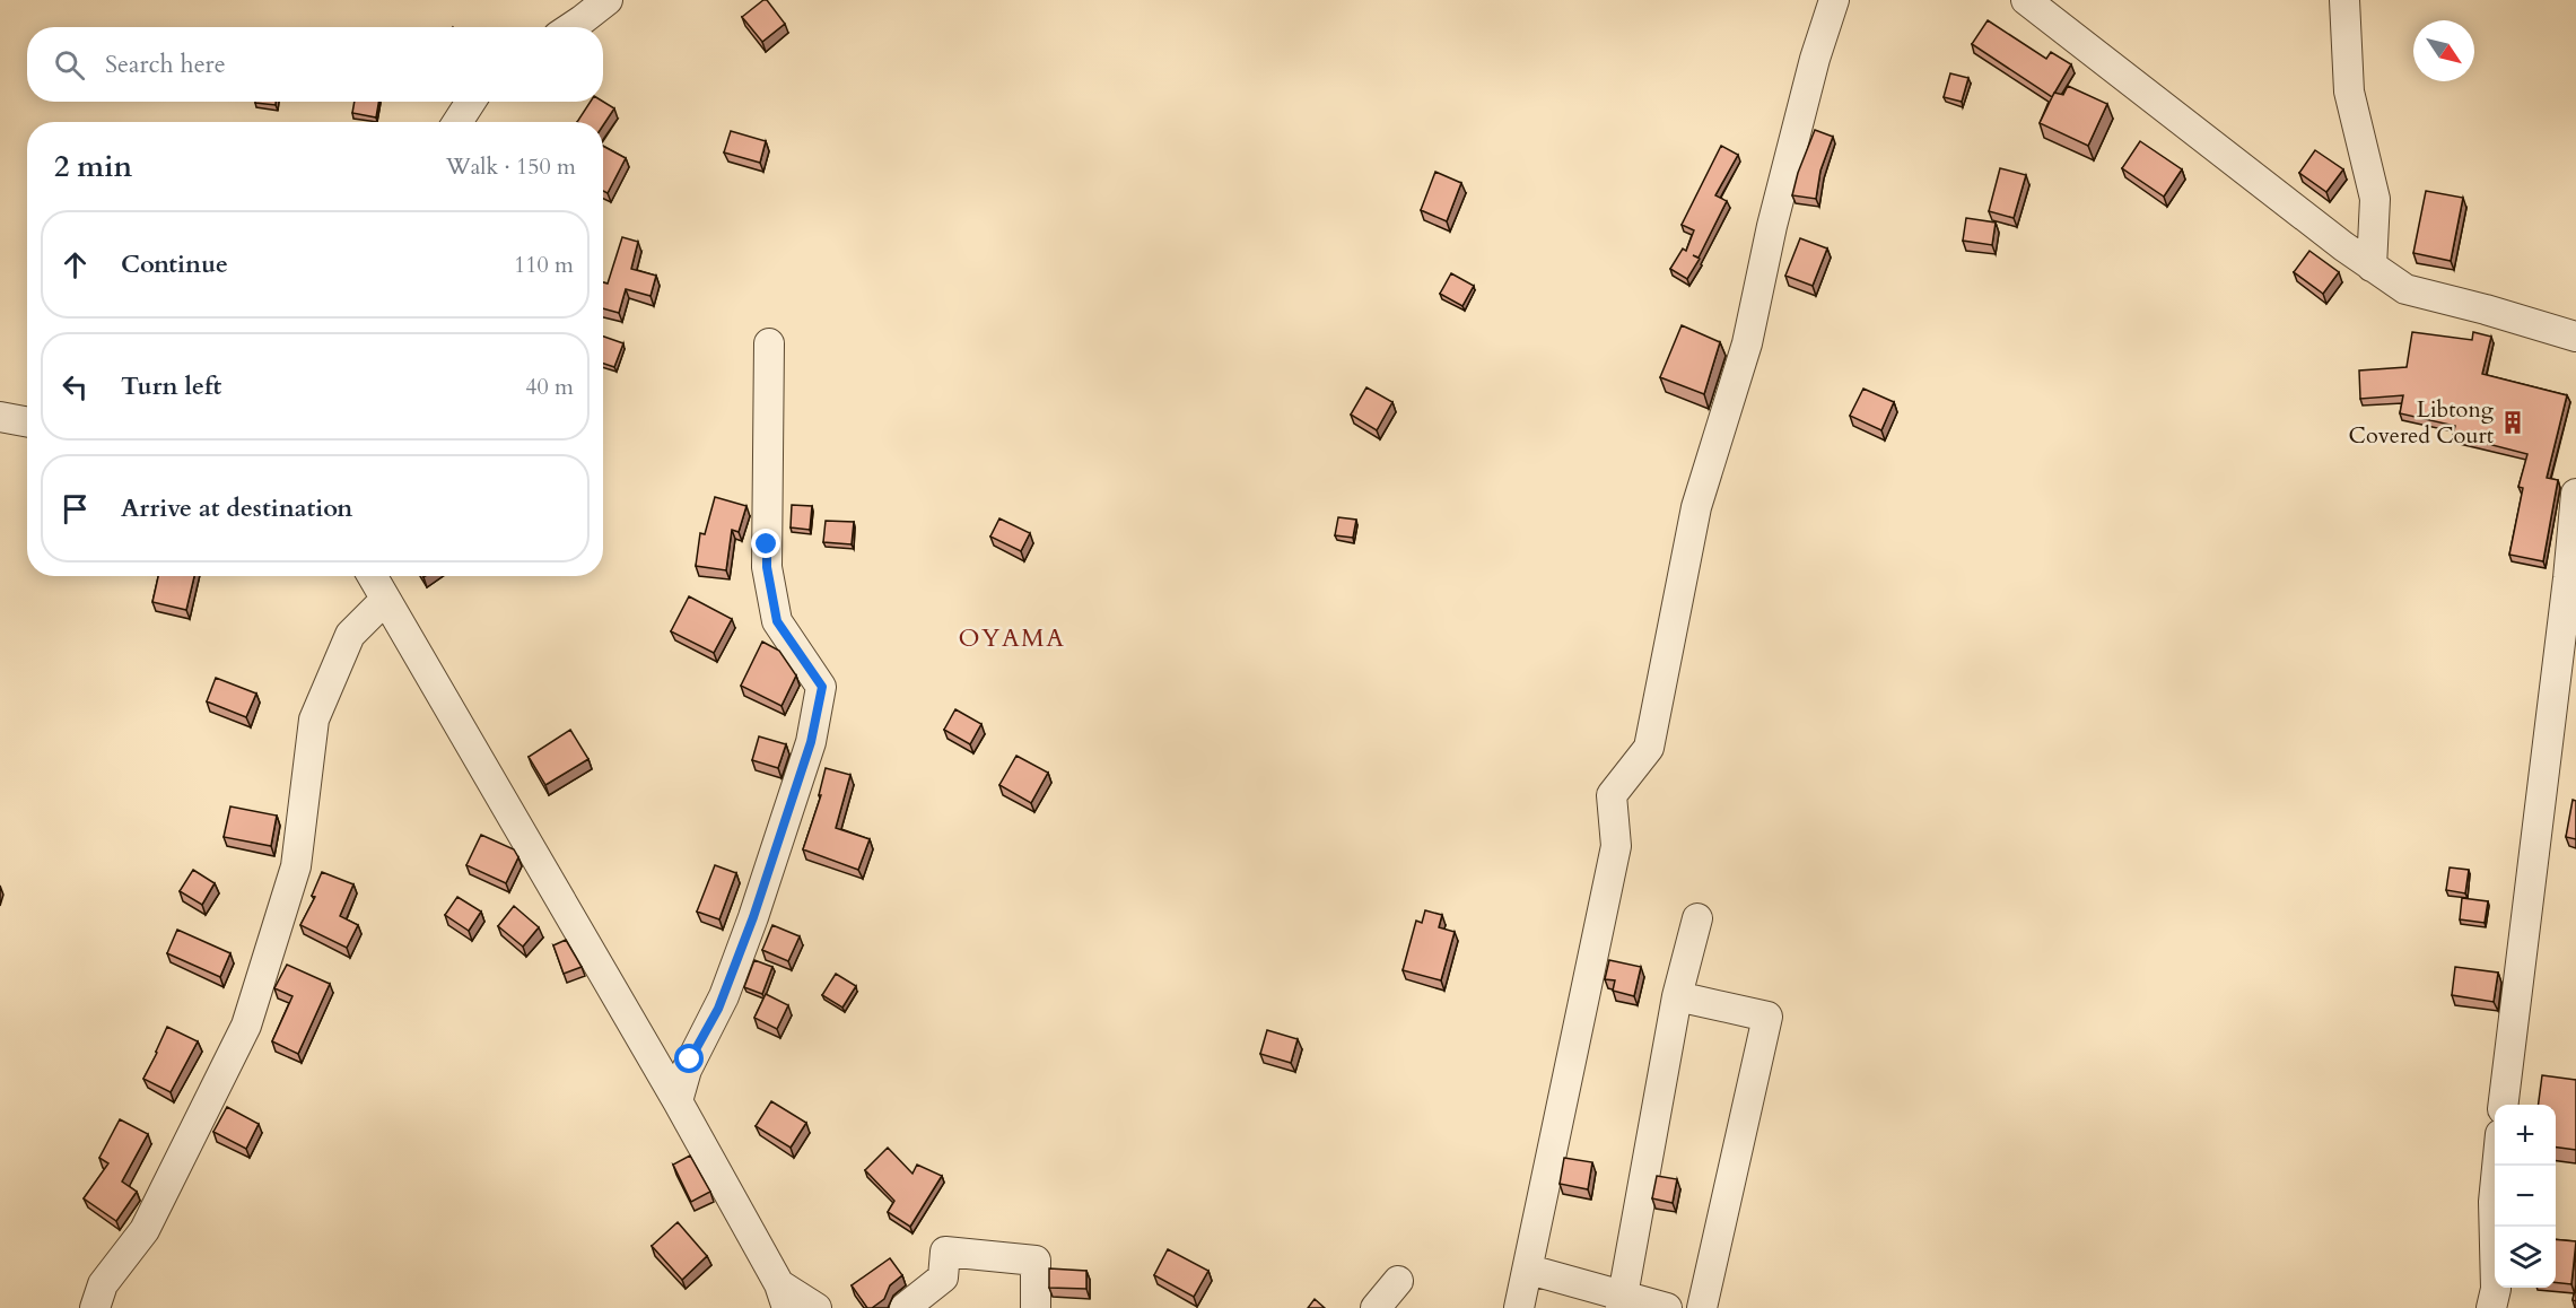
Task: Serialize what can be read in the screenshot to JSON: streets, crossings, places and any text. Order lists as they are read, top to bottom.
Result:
{
  "districts": ["OYAMA"],
  "places": {
    "building": ["Libtong Covered Court"]
  },
  "north": "bottom right",
  "page": {
    "search": "Search here",
    "heading": ["2 min", "Walk · 150 m"],
    "list": [
      ["Continue", "110 m"],
      ["Turn left", "40 m"],
      "Arrive at destination"
    ],
    "map_buttons": ["+", "−"]
  }
}
